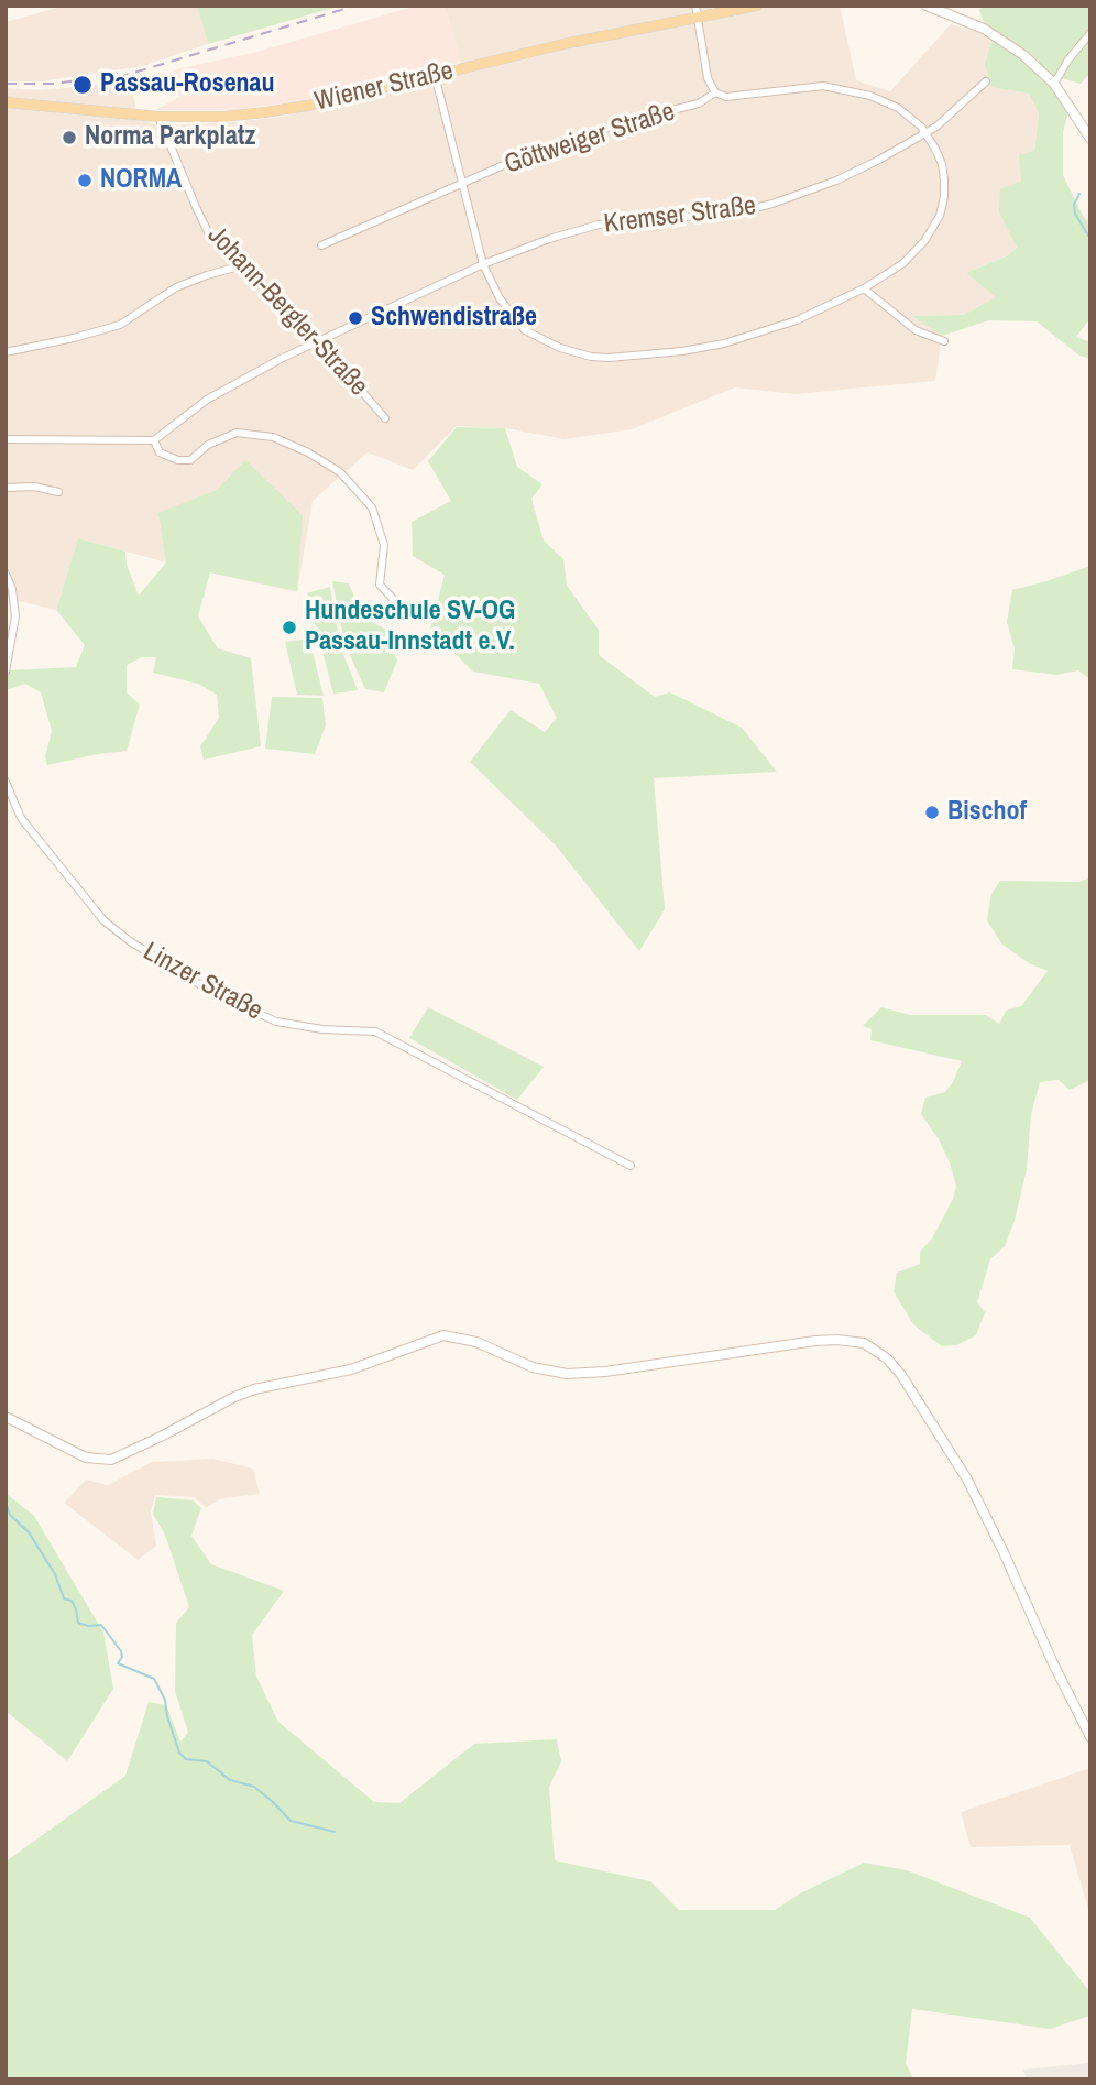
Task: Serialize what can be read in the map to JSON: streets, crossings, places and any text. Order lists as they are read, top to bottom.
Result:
{
  "streets": {
    "main road": ["Wiener Straße"],
    "street": [
      "Göttweiger Straße",
      "Kremser Straße",
      "Johann-Bergler-Straße",
      "Linzer Straße"
    ]
  },
  "crossings": [
    ["Wiener Straße", "Göttweiger Straße"],
    ["Wiener Straße", "Johann-Bergler-Straße"],
    ["Göttweiger Straße", "Kremser Straße"]
  ],
  "places": [
    "Passau-Rosenau",
    "Norma Parkplatz",
    "NORMA",
    "Schwendistraße",
    "Hundeschule SV-OG Passau-Innstadt e.V.",
    "Bischof"
  ]
}
